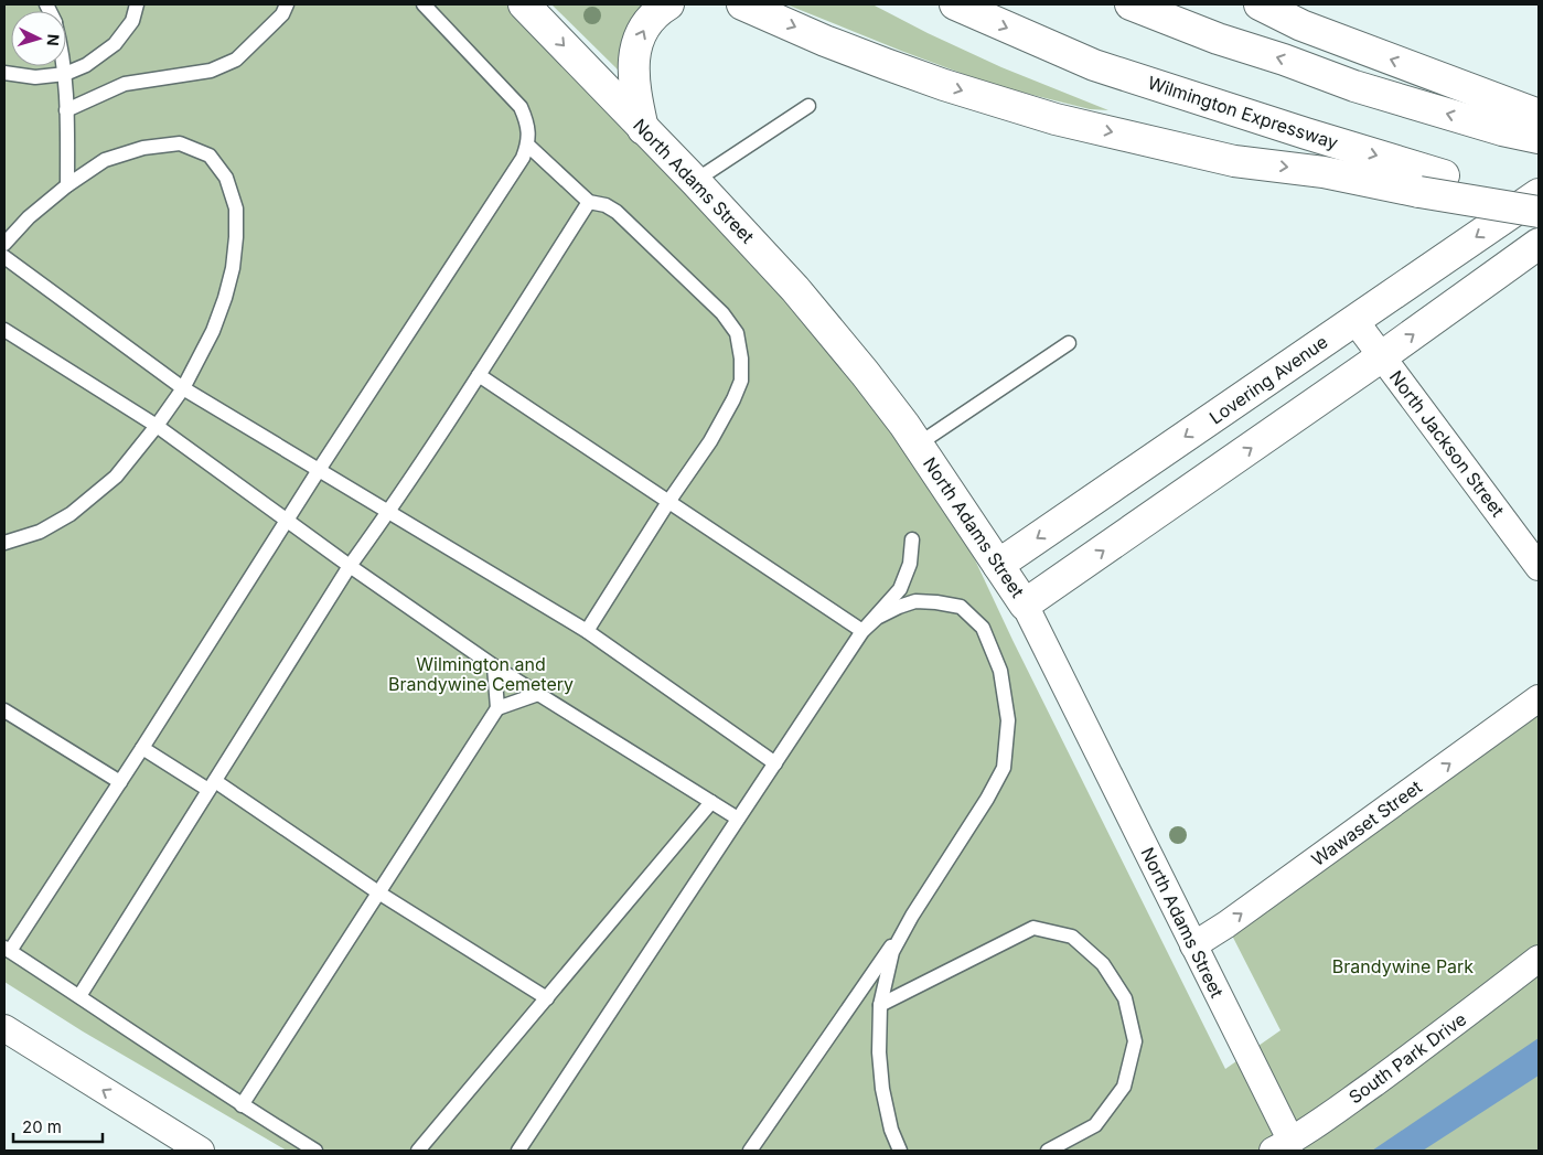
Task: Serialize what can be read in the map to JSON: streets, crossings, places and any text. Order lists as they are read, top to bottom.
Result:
{
  "streets": {
    "main road": ["Wilmington Expressway", "North Adams Street", "Lovering Avenue"],
    "street": ["North Jackson Street", "Wawaset Street", "South Park Drive"]
  },
  "crossings": [
    ["North Adams Street", "Lovering Avenue"],
    ["North Adams Street", "Wawaset Street"],
    ["North Adams Street", "South Park Drive"],
    ["Lovering Avenue", "North Jackson Street"]
  ],
  "one_way": ["Wawaset Street"],
  "parks": ["Wilmington and Brandywine Cemetery", "Brandywine Park"],
  "scale_bar": "20 m",
  "north": "right"
}
